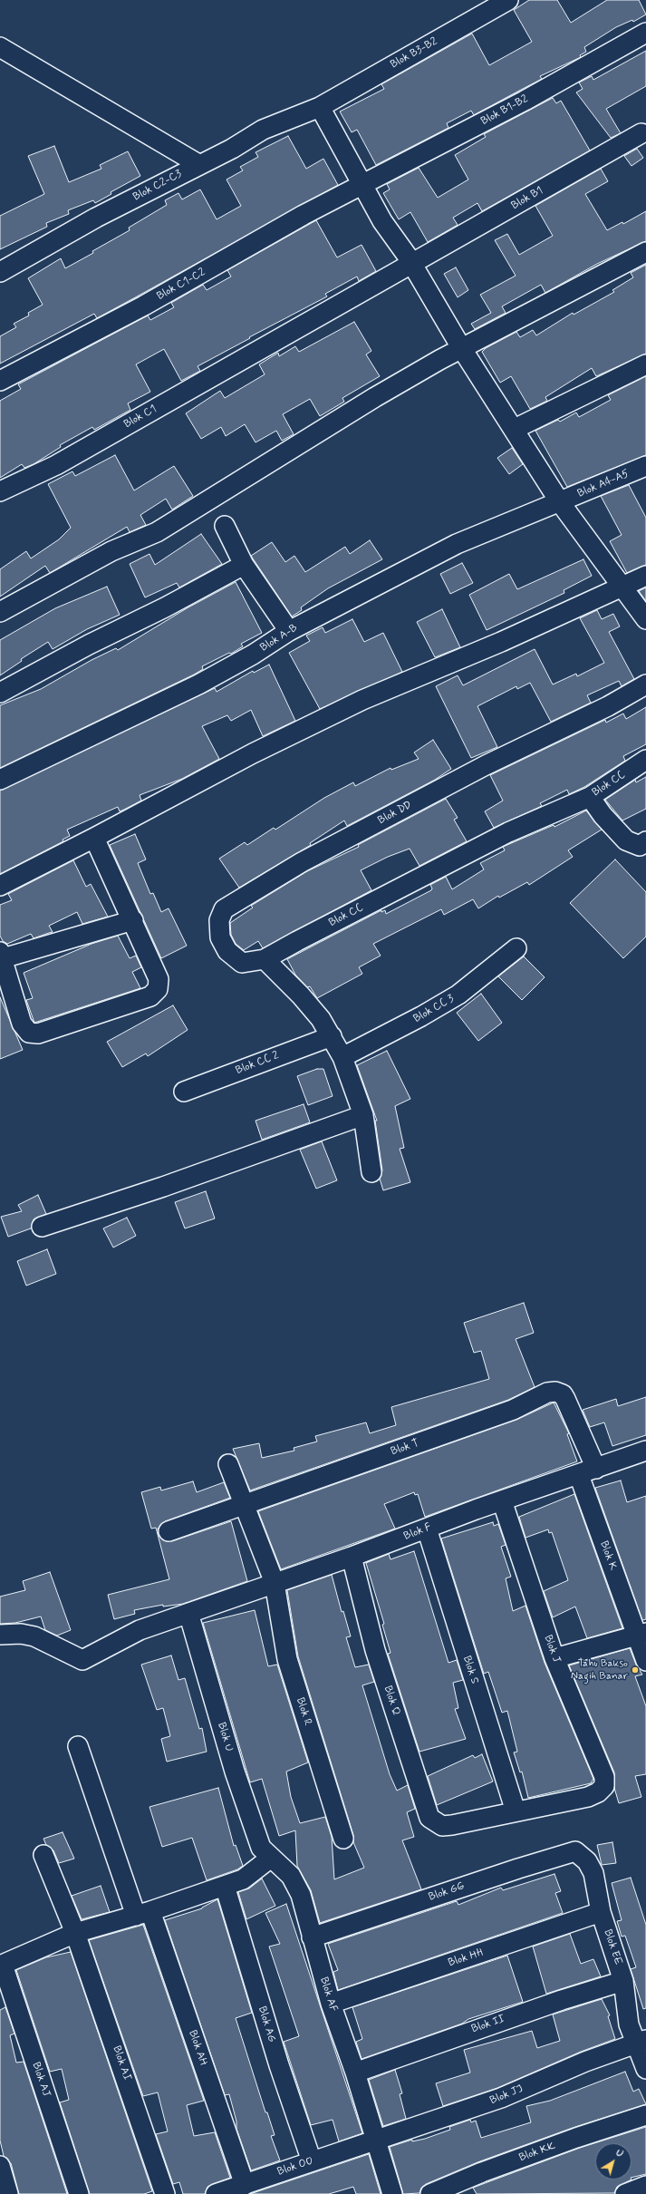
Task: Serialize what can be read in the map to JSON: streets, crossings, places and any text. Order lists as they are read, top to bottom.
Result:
{
  "streets": {
    "street": [
      "Blok B3-B2",
      "Blok B1-B2",
      "Blok C2-C3",
      "Blok B1",
      "Blok C1-C2",
      "Blok C1",
      "Blok A4-A5",
      "Blok A-B",
      "Blok CC",
      "Blok DD",
      "Blok CC 3",
      "Blok CC 2",
      "Blok T",
      "Blok F",
      "Blok K",
      "Blok J",
      "Blok S",
      "Blok Q",
      "Blok R",
      "Blok U",
      "Blok GG",
      "Blok EE",
      "Blok HH",
      "Blok AF",
      "Blok AG",
      "Blok II",
      "Blok AH",
      "Blok AI",
      "Blok AJ",
      "Blok JJ",
      "Blok KK",
      "Blok OO"
    ]
  },
  "crossings": [
    ["Blok B3-B2", "Blok C2-C3"],
    ["Blok B1-B2", "Blok C1-C2"],
    ["Blok B1", "Blok C1"],
    ["Blok A4-A5", "Blok A-B"],
    ["Blok CC", "Blok DD"],
    ["Blok T", "Blok F"],
    ["Blok T", "Blok K"],
    ["Blok T", "Blok R"],
    ["Blok F", "Blok K"],
    ["Blok F", "Blok J"],
    ["Blok F", "Blok S"],
    ["Blok F", "Blok Q"],
    ["Blok F", "Blok R"],
    ["Blok F", "Blok U"],
    ["Blok J", "Blok S"],
    ["Blok J", "Blok Q"],
    ["Blok S", "Blok Q"],
    ["Blok U", "Blok AF"],
    ["Blok GG", "Blok EE"],
    ["Blok GG", "Blok AF"],
    ["Blok EE", "Blok HH"],
    ["Blok EE", "Blok II"],
    ["Blok EE", "Blok JJ"],
    ["Blok HH", "Blok AF"],
    ["Blok AF", "Blok II"],
    ["Blok AF", "Blok JJ"],
    ["Blok AF", "Blok OO"],
    ["Blok AG", "Blok OO"],
    ["Blok AH", "Blok OO"],
    ["Blok JJ", "Blok OO"]
  ],
  "places": ["Tahu Bakso Nagih Banar"],
  "north": "top right"
}
